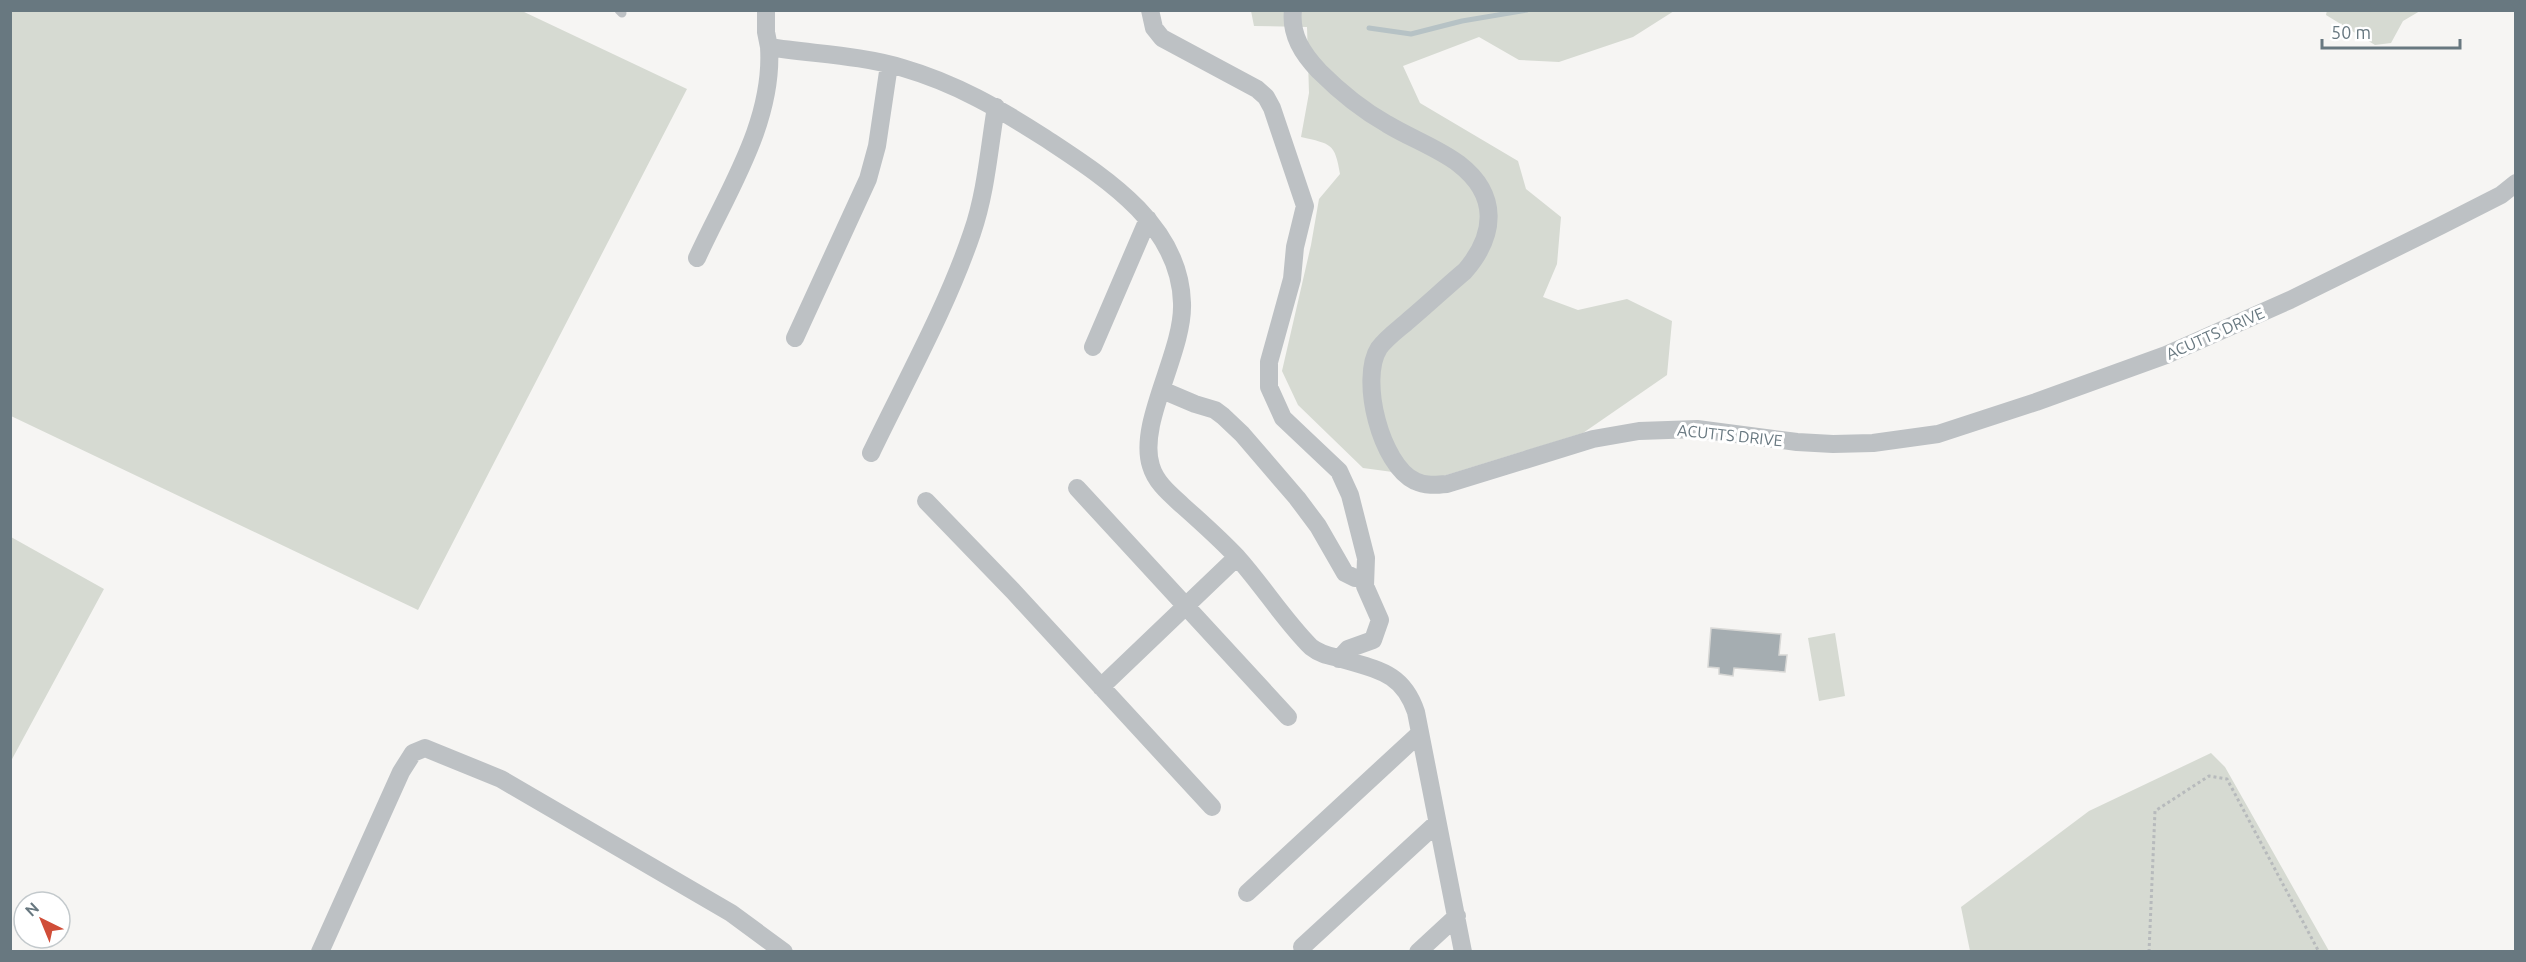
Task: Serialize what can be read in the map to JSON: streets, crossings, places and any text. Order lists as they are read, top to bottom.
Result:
{
  "streets": {
    "street": ["ACUTTS DRIVE"]
  },
  "scale_bar": "50 m",
  "north": "top left"
}
